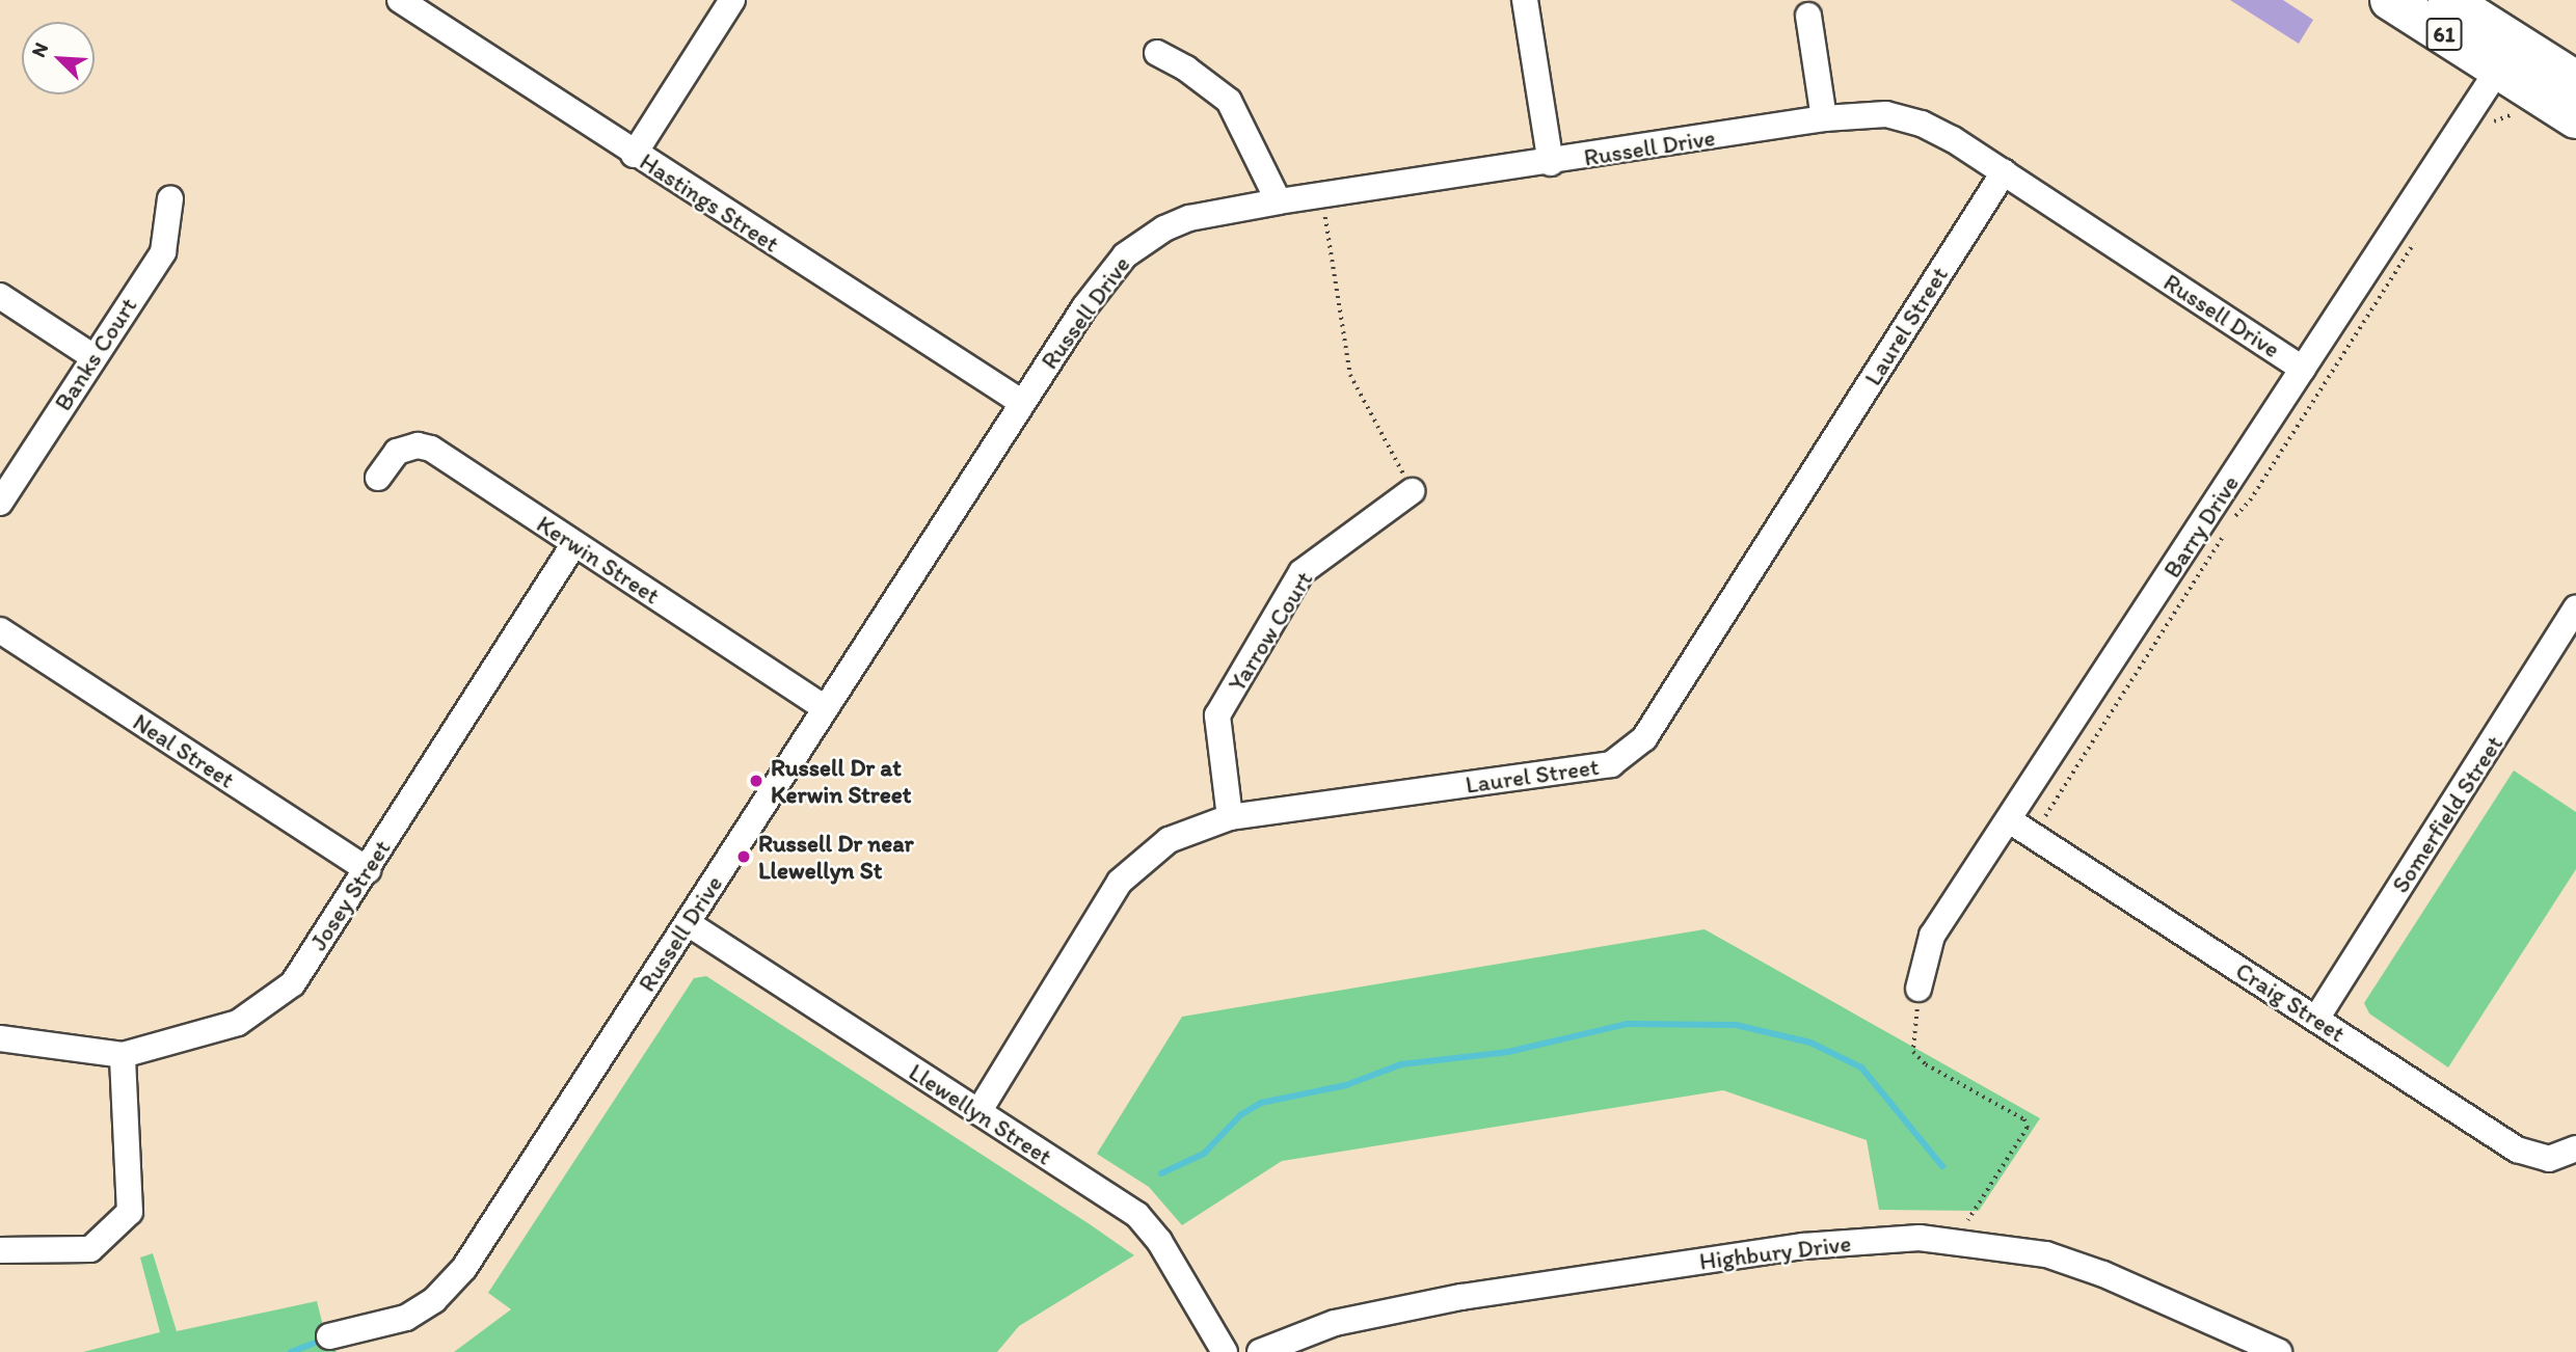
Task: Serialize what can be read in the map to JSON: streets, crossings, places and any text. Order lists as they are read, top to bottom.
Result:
{
  "streets": {
    "main road": ["61"],
    "street": [
      "Russell Drive",
      "Hastings Street",
      "Laurel Street",
      "Banks Court",
      "Barry Drive",
      "Kerwin Street",
      "Yarrow Court",
      "Neal Street",
      "Somerfield Street",
      "Josey Street",
      "Craig Street",
      "Llewellyn Street",
      "Highbury Drive"
    ]
  },
  "crossings": [
    ["61", "Barry Drive"],
    ["Russell Drive", "Hastings Street"],
    ["Russell Drive", "Laurel Street"],
    ["Russell Drive", "Barry Drive"],
    ["Russell Drive", "Kerwin Street"],
    ["Russell Drive", "Llewellyn Street"],
    ["Laurel Street", "Yarrow Court"],
    ["Laurel Street", "Llewellyn Street"],
    ["Barry Drive", "Craig Street"],
    ["Kerwin Street", "Josey Street"],
    ["Neal Street", "Josey Street"],
    ["Somerfield Street", "Craig Street"]
  ],
  "places": ["Russell Dr at Kerwin Street", "Russell Dr near Llewellyn St"],
  "north": "top left"
}
